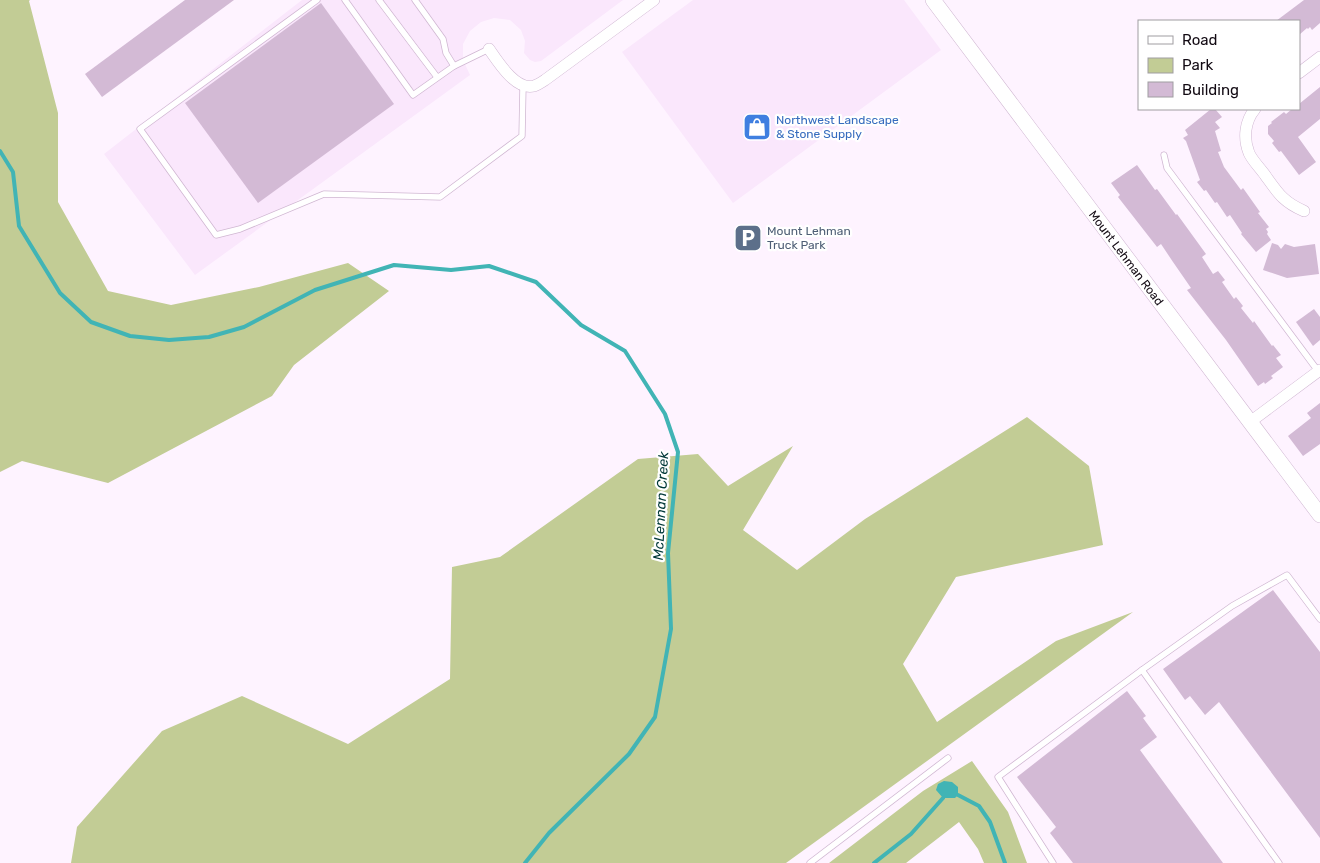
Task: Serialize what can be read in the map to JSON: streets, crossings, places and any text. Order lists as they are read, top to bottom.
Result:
{
  "streets": {
    "main road": ["Mount Lehman Road"]
  },
  "water": ["McLennan Creek"],
  "places": {
    "shop": ["Northwest Landscape & Stone Supply"],
    "parking": ["Mount Lehman Truck Park"]
  },
  "legend": ["Road", "Park", "Building"]
}
